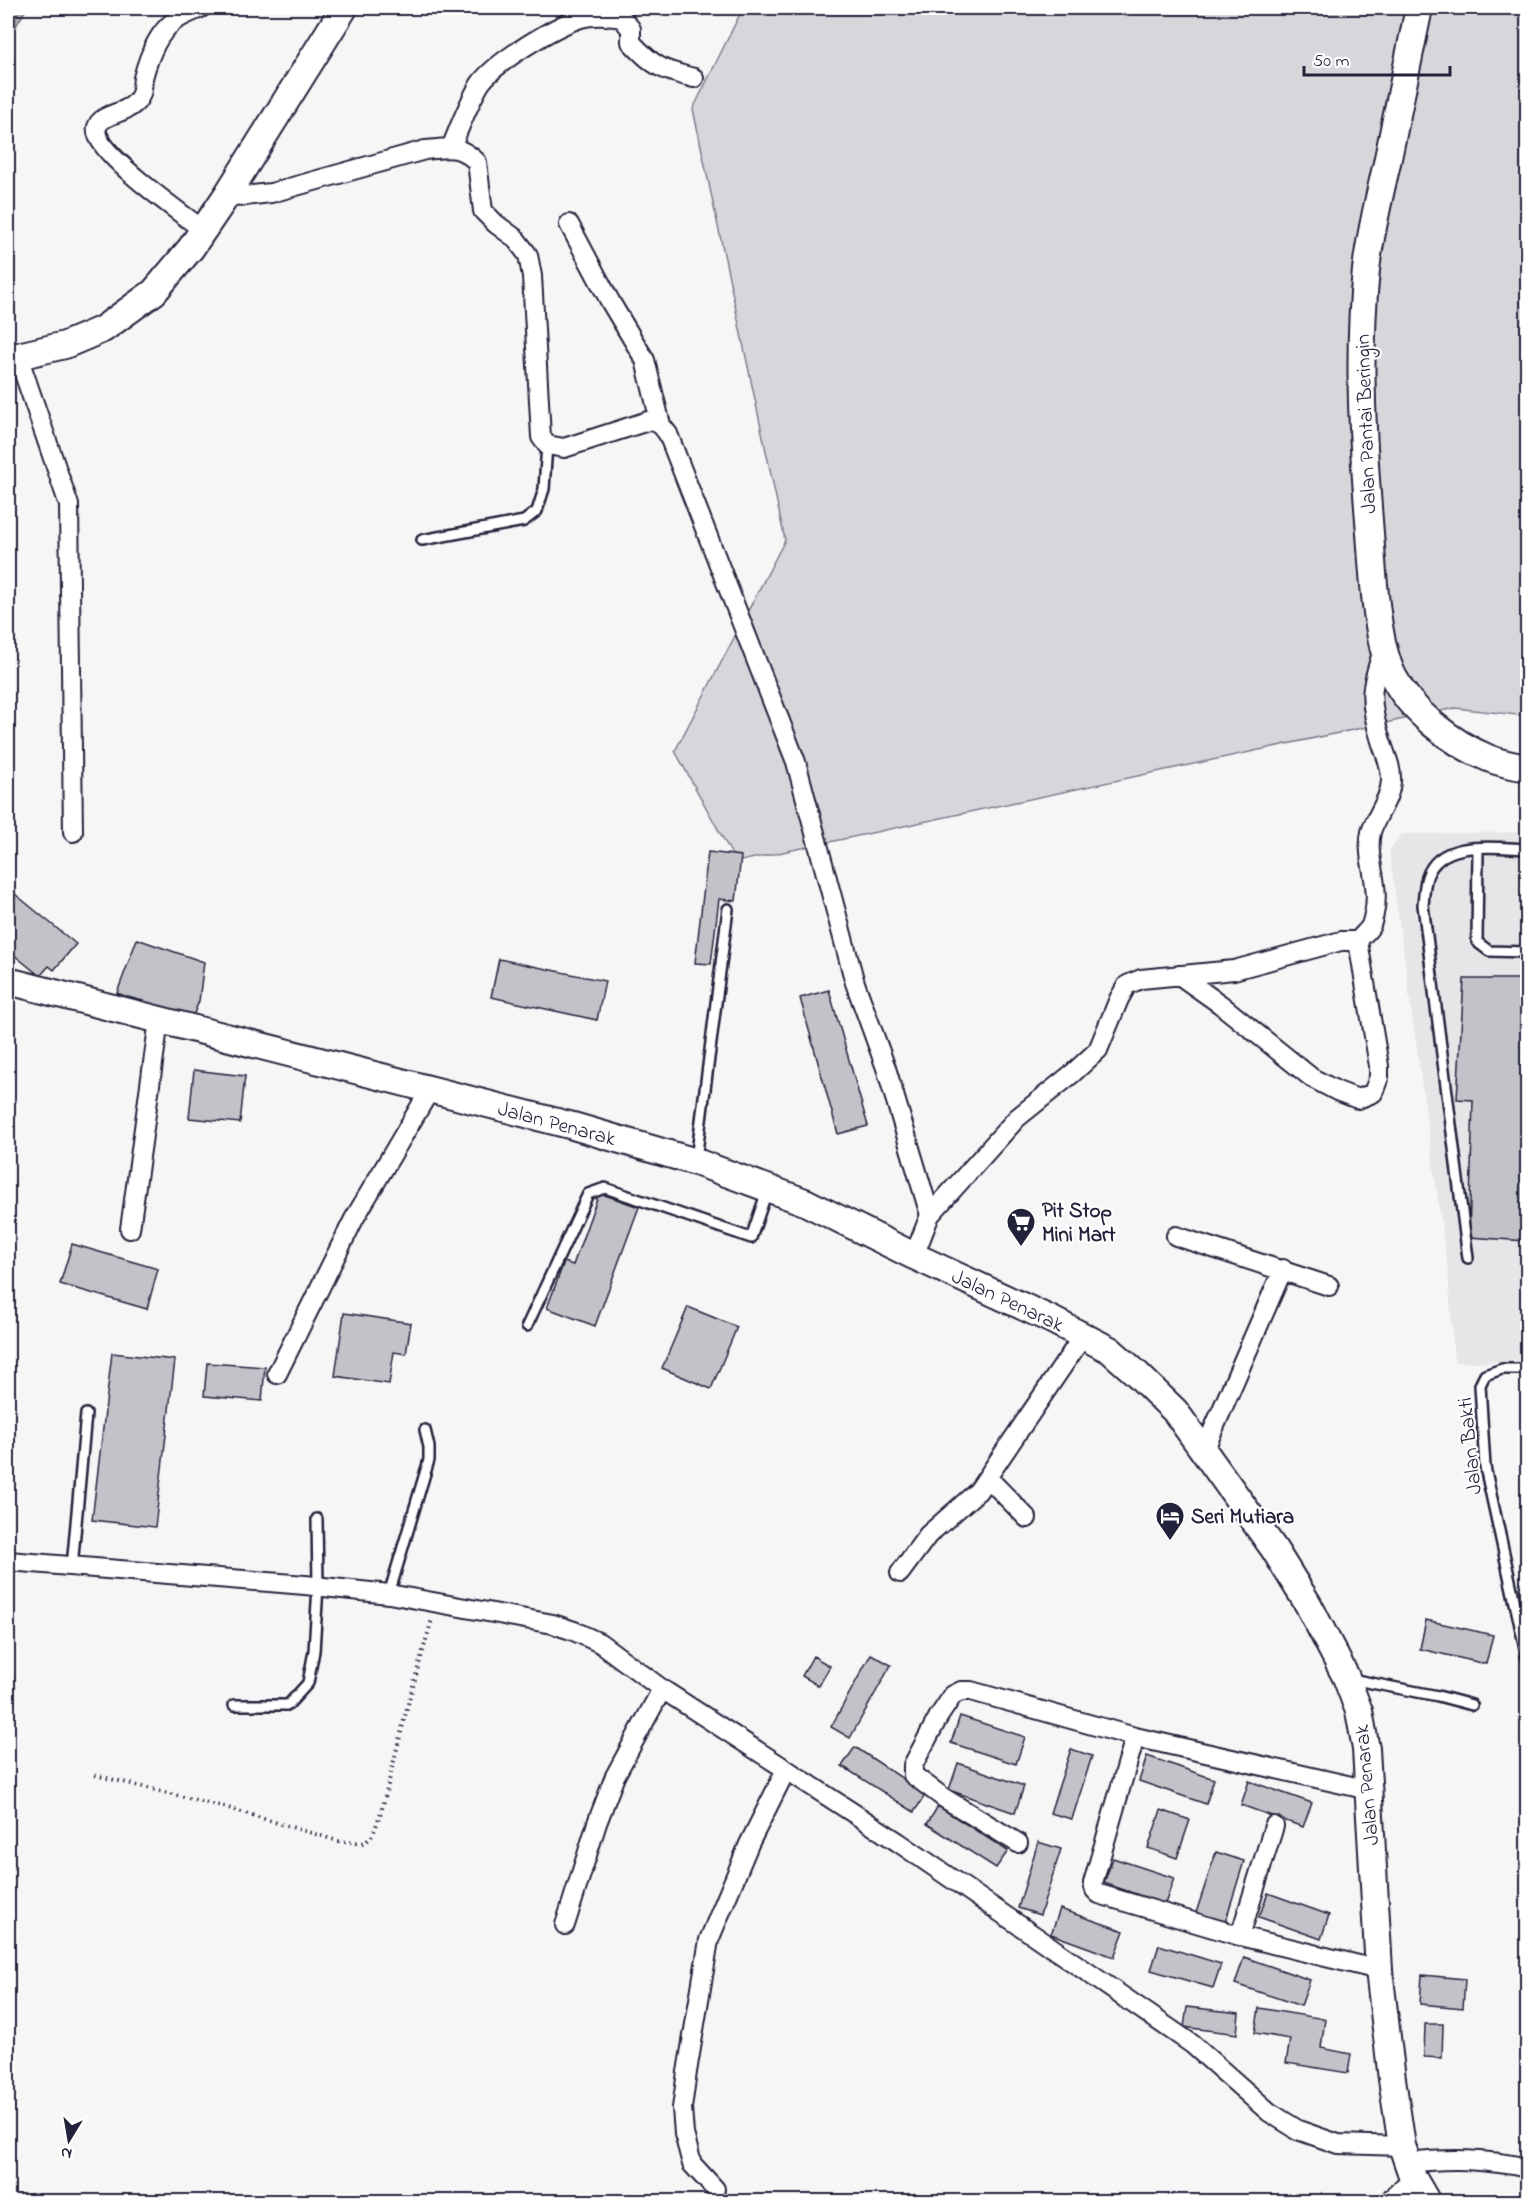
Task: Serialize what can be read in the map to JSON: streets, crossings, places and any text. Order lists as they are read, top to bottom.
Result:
{
  "streets": {
    "street": ["Jalan Pantai Beringin", "Jalan Penarak"],
    "lane": ["Jalan Bakti"]
  },
  "places": {
    "supermarket": ["Pit Stop Mini Mart"],
    "hotel": ["Seri Mutiara"]
  },
  "scale_bar": "50 m",
  "north": "bottom"
}
